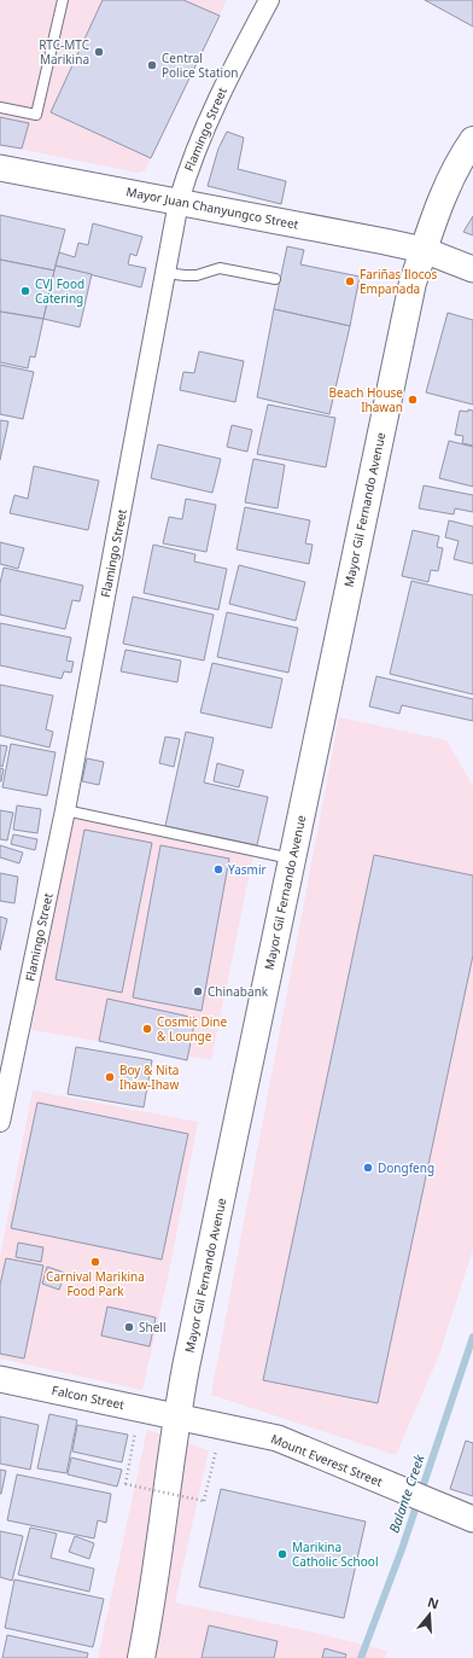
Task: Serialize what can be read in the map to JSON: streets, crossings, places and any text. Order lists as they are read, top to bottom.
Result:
{
  "streets": {
    "main road": ["Mayor Gil Fernando Avenue"],
    "street": [
      "Flamingo Street",
      "Mayor Juan Chanyungco Street",
      "Falcon Street",
      "Mount Everest Street"
    ]
  },
  "crossings": [
    ["Flamingo Street", "Mayor Juan Chanyungco Street"],
    ["Mayor Juan Chanyungco Street", "Mayor Gil Fernando Avenue"],
    ["Mayor Gil Fernando Avenue", "Falcon Street"],
    ["Mayor Gil Fernando Avenue", "Mount Everest Street"],
    ["Falcon Street", "Mount Everest Street"]
  ],
  "water": ["Balante Creek"],
  "places": [
    "RTC-MTC Marikina",
    "Central Police Station",
    "Fariñas Ilocos Empanada",
    "CVJ Food Catering",
    "Beach House Ihawan",
    "Yasmir",
    "Chinabank",
    "Cosmic Dine & Lounge",
    "Boy & Nita Ihaw-Ihaw",
    "Dongfeng",
    "Carnival Marikina Food Park",
    "Shell",
    "Marikina Catholic School"
  ],
  "north": "top"
}
